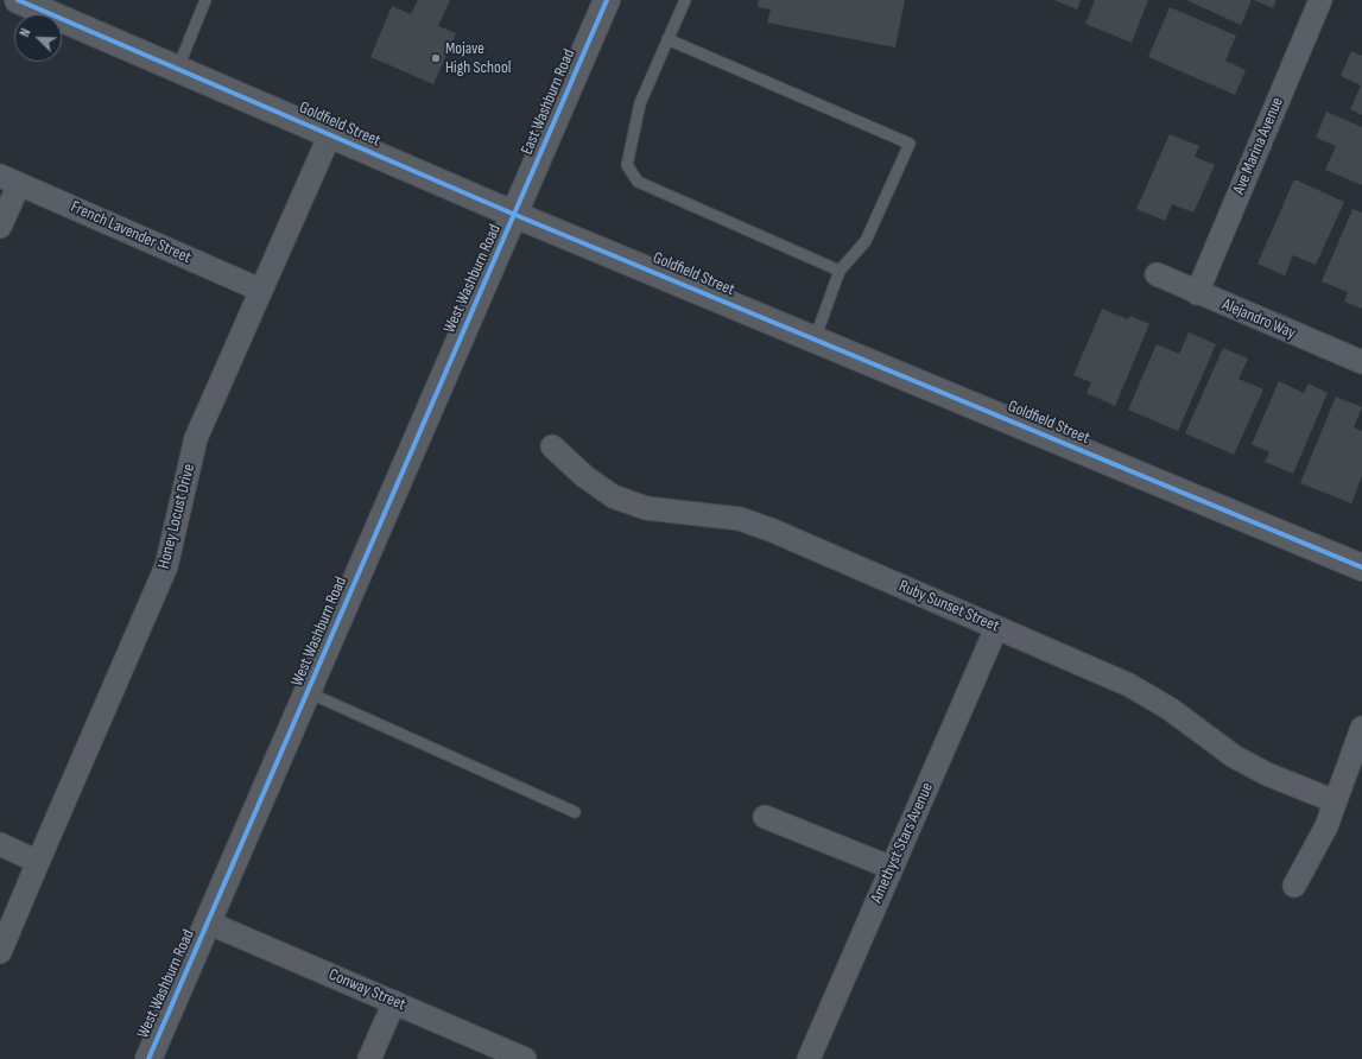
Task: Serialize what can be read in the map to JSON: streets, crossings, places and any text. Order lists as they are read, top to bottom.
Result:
{
  "streets": {
    "street": [
      "East Washburn Road",
      "Goldfield Street",
      "Ave Marina Avenue",
      "French Lavender Street",
      "West Washburn Road",
      "Alejandro Way",
      "Honey Locust Drive",
      "Ruby Sunset Street",
      "Amethyst Stars Avenue",
      "Conway Street"
    ]
  },
  "crossings": [
    ["East Washburn Road", "Goldfield Street"],
    ["East Washburn Road", "West Washburn Road"],
    ["Goldfield Street", "West Washburn Road"],
    ["Goldfield Street", "Honey Locust Drive"],
    ["Ave Marina Avenue", "Alejandro Way"],
    ["French Lavender Street", "Honey Locust Drive"],
    ["West Washburn Road", "Conway Street"],
    ["Ruby Sunset Street", "Amethyst Stars Avenue"]
  ],
  "places": ["Mojave High School"],
  "north": "top left"
}
